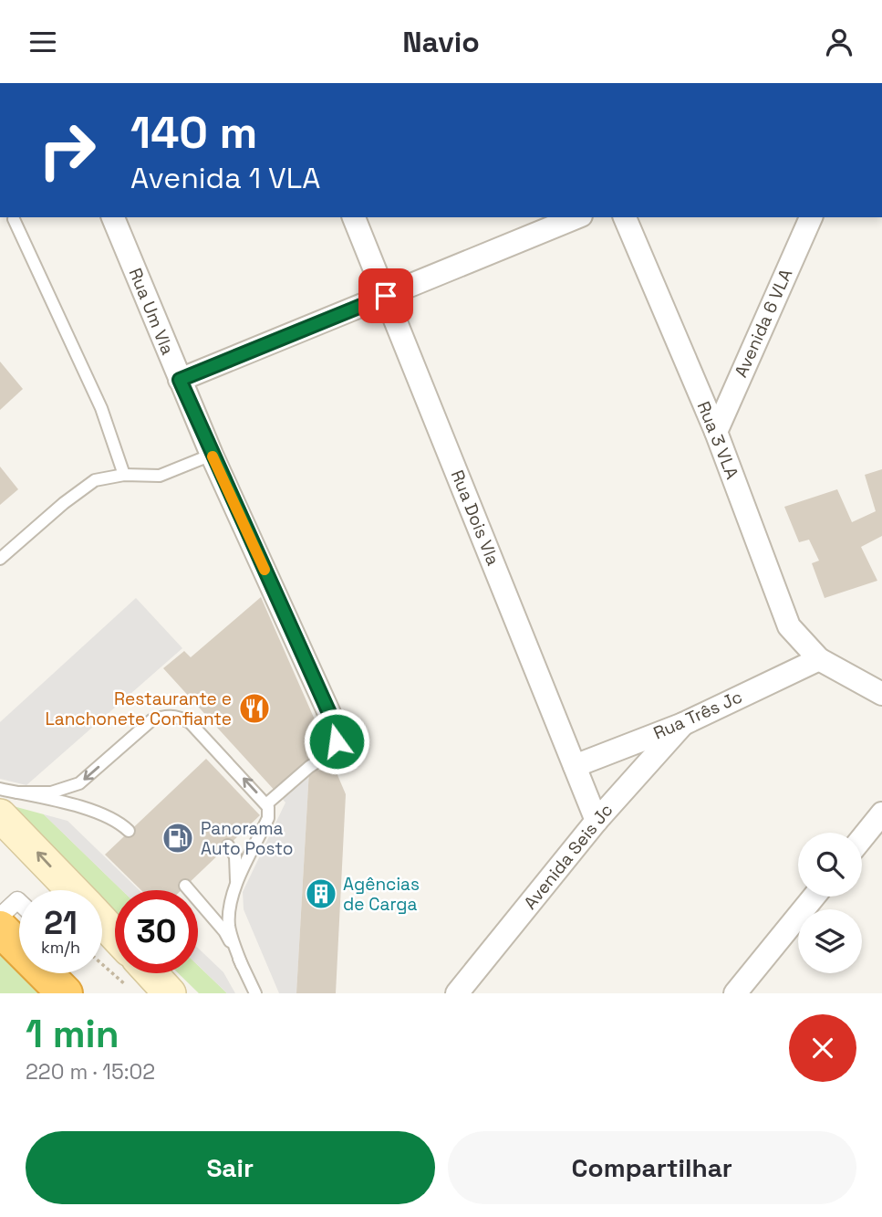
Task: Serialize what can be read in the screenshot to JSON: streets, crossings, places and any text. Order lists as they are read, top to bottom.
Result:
{
  "streets": {
    "street": [
      "Rua Um Vla",
      "Avenida 6 VLA",
      "Rua 3 VLA",
      "Rua Dois Vla",
      "Rua Três Jc",
      "Avenida Seis Jc"
    ]
  },
  "crossings": [
    ["Avenida 6 VLA", "Rua 3 VLA"],
    ["Rua 3 VLA", "Rua Três Jc"],
    ["Rua Dois Vla", "Rua Três Jc"],
    ["Rua Dois Vla", "Avenida Seis Jc"],
    ["Rua Três Jc", "Avenida Seis Jc"]
  ],
  "places": {
    "restaurant": ["Restaurante e Lanchonete Confiante"],
    "fuel station": ["Panorama Auto Posto"],
    "building": ["Agências de Carga"]
  },
  "page": {
    "header": "Navio",
    "turn": ["140 m", "Avenida 1 VLA"],
    "speed": "21 km/h",
    "limit": "30",
    "heading": ["1 min", "220 m · 15:02"],
    "buttons": ["Sair", "Compartilhar"]
  }
}
